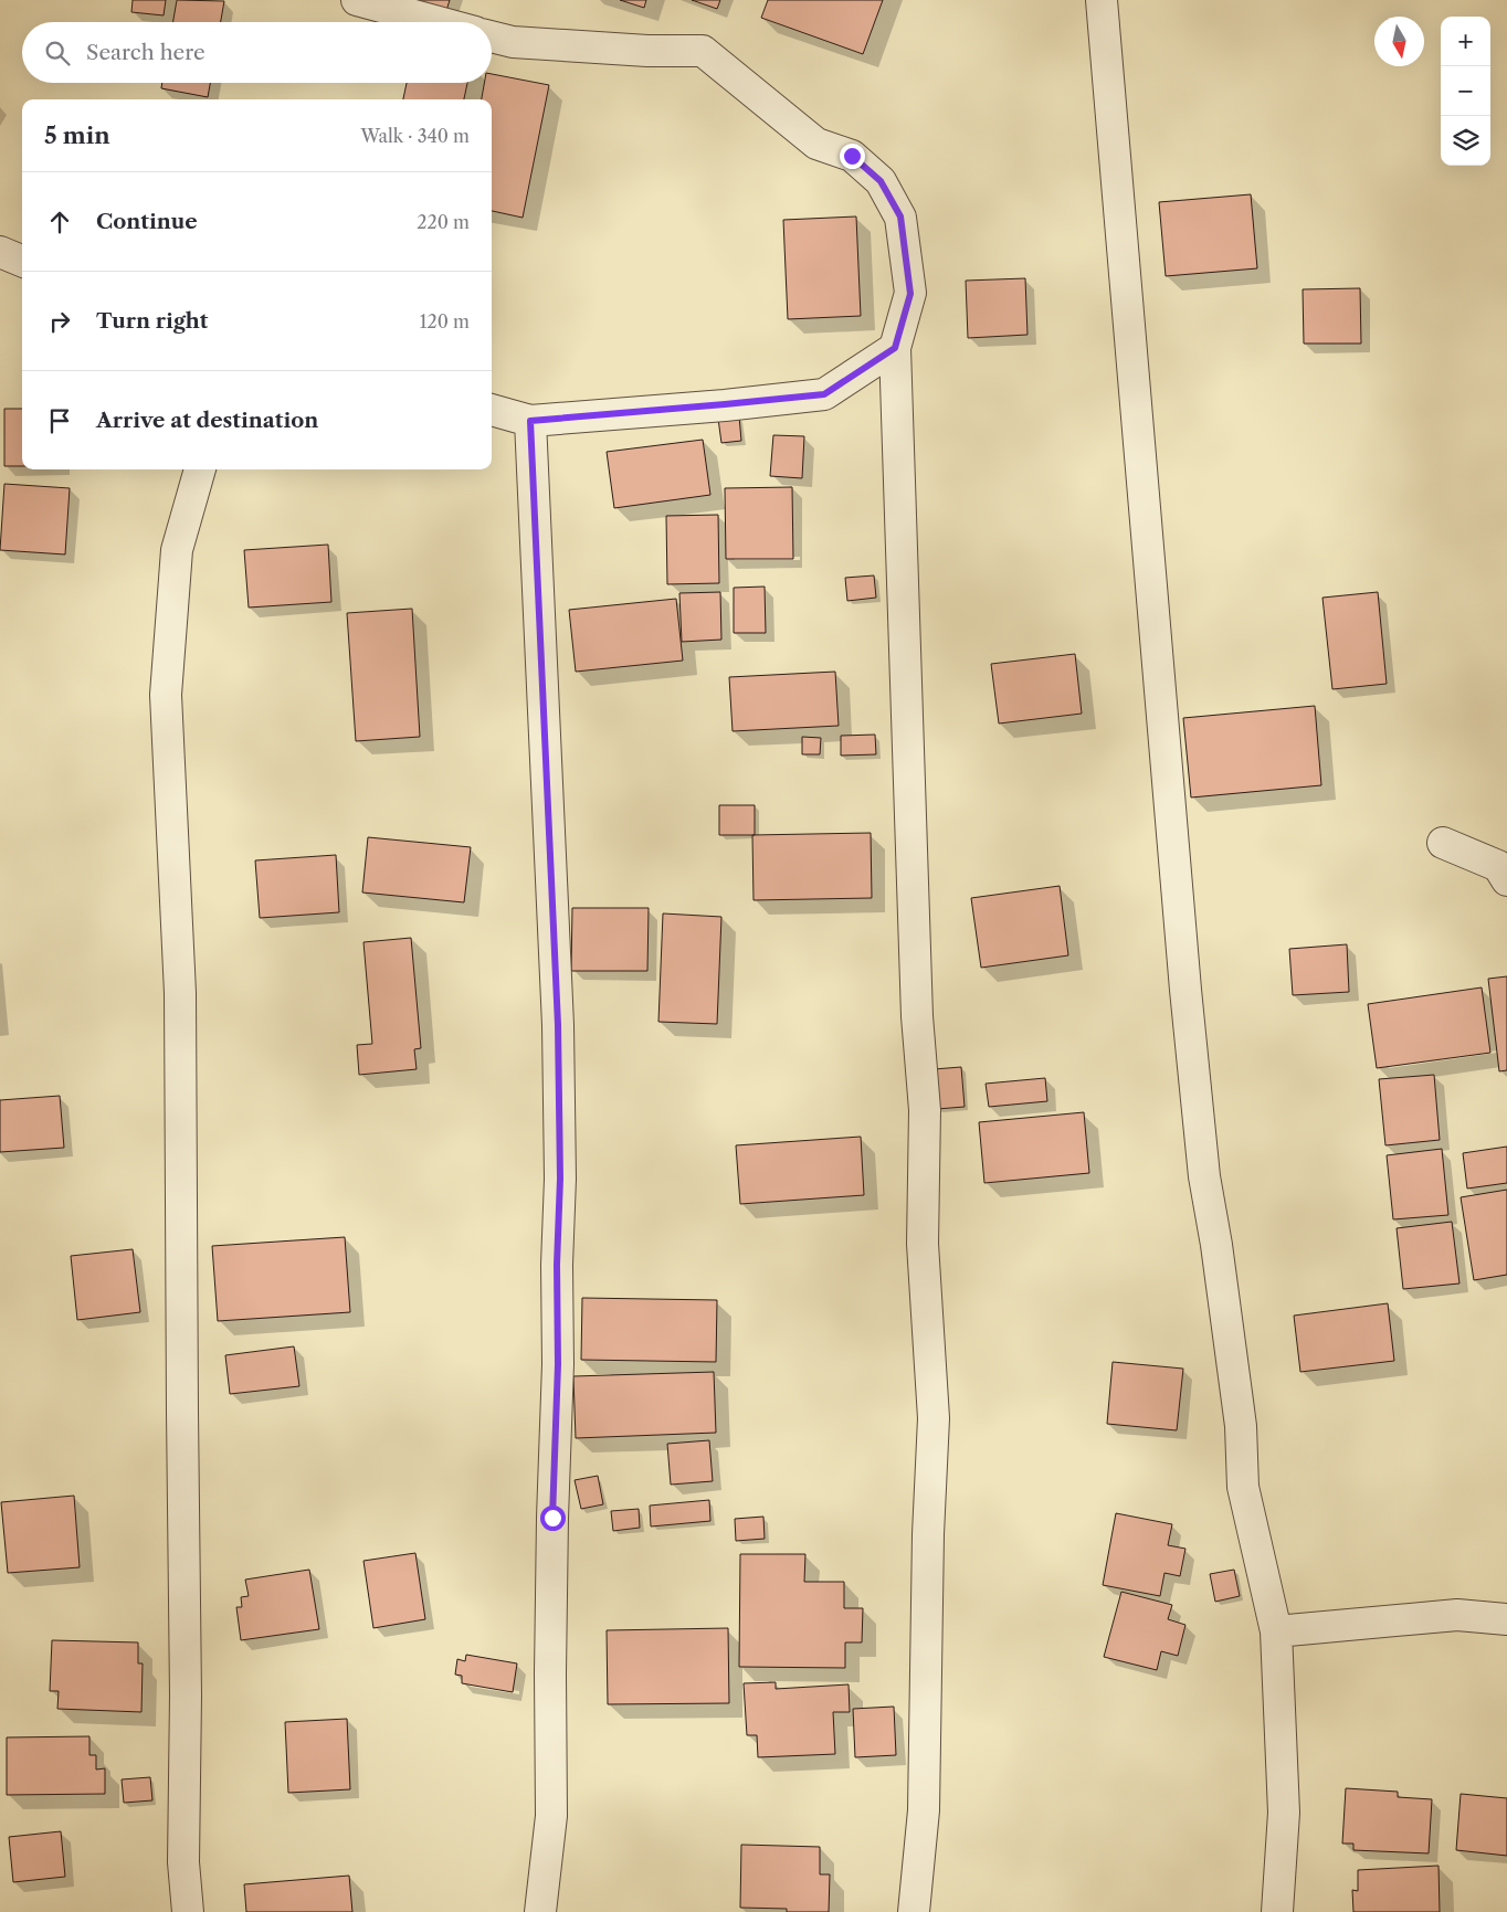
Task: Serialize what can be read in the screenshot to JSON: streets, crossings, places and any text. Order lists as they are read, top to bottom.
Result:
{
  "north": "bottom",
  "page": {
    "map_buttons": ["+", "−"],
    "search": "Search here",
    "heading": ["5 min", "Walk · 340 m"],
    "list": [
      ["Continue", "220 m"],
      ["Turn right", "120 m"],
      "Arrive at destination"
    ]
  }
}
